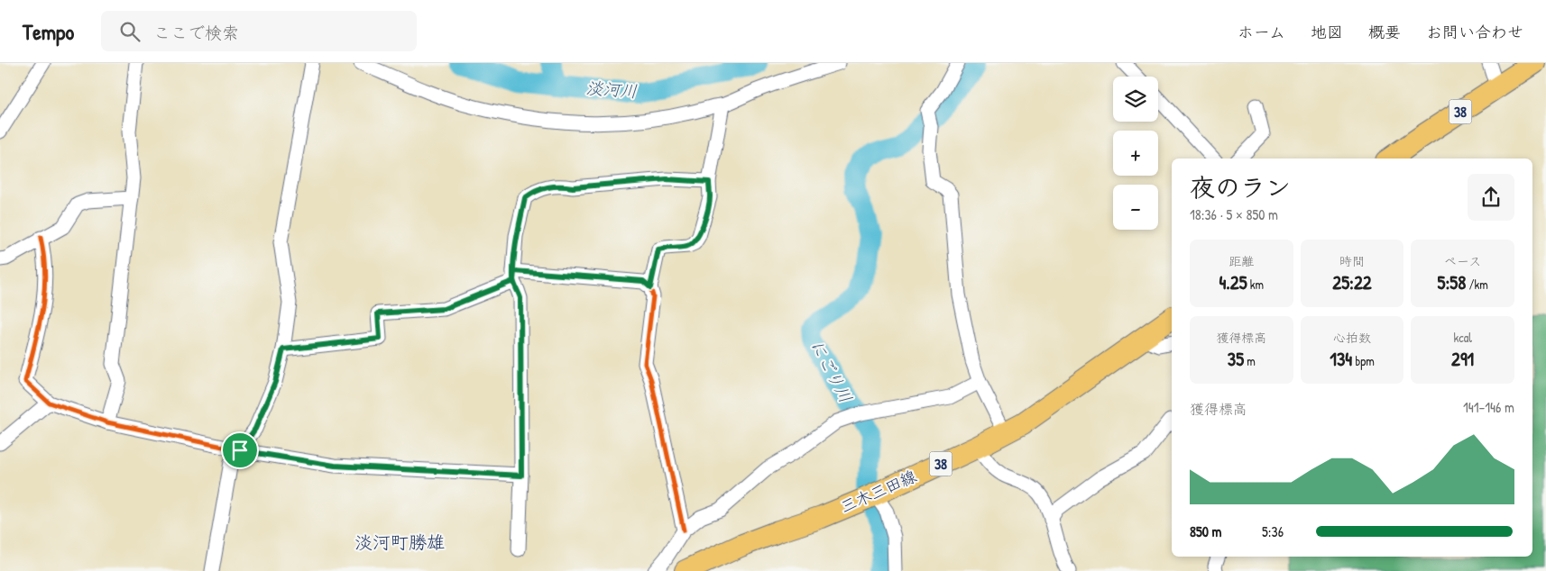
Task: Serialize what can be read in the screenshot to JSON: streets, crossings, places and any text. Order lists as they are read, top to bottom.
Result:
{
  "streets": {
    "main road": ["38", "三木三田線"]
  },
  "districts": ["淡河町勝雄"],
  "water": ["淡河川", "にごり川"],
  "page": {
    "header": "Tempo",
    "search": "ここで検索",
    "nav": [
      "ホーム",
      "地図",
      "概要",
      "お問い合わせ"
    ],
    "map_buttons": ["+", "−"],
    "heading": ["夜のラン", "18:36 · 5 × 850 m"],
    "stats": [
      ["距離", "4.25 km"],
      ["時間", "25:22"],
      ["ペース", "5:58 /km"],
      ["獲得標高", "35 m"],
      ["心拍数", "134 bpm"],
      ["kcal", "291"]
    ],
    "chart": ["獲得標高", "141–146 m"],
    "list": [
      {
        "name": "850 m",
        "note": "5:36"
      }
    ]
  }
}
